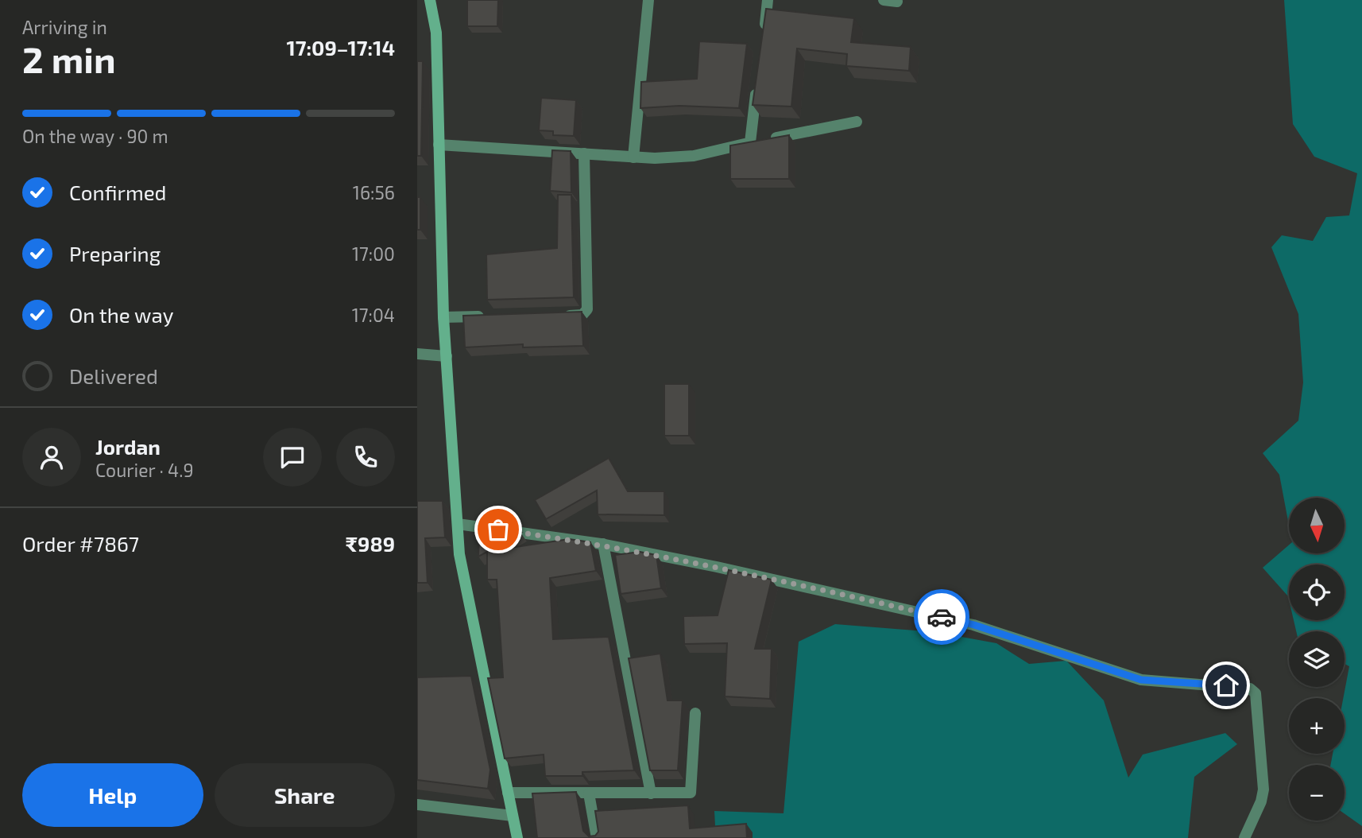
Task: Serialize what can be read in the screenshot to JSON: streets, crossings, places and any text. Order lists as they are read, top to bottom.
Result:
{
  "north": "bottom",
  "page": {
    "heading": ["2 min", "Arriving in", "17:09–17:14"],
    "panel": [
      "Jordan",
      "Courier · 4.9",
      "Order #7867",
      "₹989"
    ],
    "bar": "On the way · 90 m",
    "list": [
      ["Confirmed", "16:56"],
      ["Preparing", "17:00"],
      ["On the way", "17:04"],
      "Delivered"
    ],
    "map_buttons": ["+", "−"],
    "buttons": ["Help", "Share"]
  }
}
